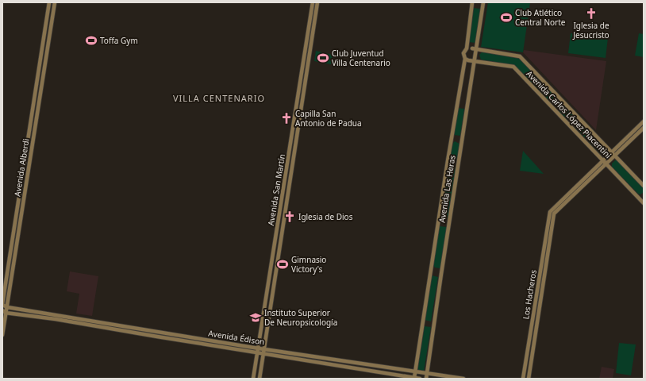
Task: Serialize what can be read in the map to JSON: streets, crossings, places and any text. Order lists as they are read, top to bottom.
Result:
{
  "streets": {
    "main road": [
      "Avenida Carlos López Piacentini",
      "Avenida Alberdi",
      "Avenida Las Heras",
      "Avenida San Martín",
      "Los Hacheros",
      "Avenida Édison"
    ]
  },
  "crossings": [
    ["Avenida Carlos López Piacentini", "Avenida Las Heras"],
    ["Avenida Carlos López Piacentini", "Los Hacheros"],
    ["Avenida Alberdi", "Avenida Édison"],
    ["Avenida Las Heras", "Avenida Édison"],
    ["Avenida San Martín", "Avenida Édison"]
  ],
  "districts": ["VILLA CENTENARIO"],
  "places": {
    "church": ["Iglesia de Jesucristo", "Capilla San Antonio de Padua", "Iglesia de Dios"],
    "sports": [
      "Club Atlético Central Norte",
      "Toffa Gym",
      "Club Juventud Villa Centenario",
      "Gimnasio Victory's"
    ],
    "school or university": ["Instituto Superior De Neuropsicología"]
  }
}
